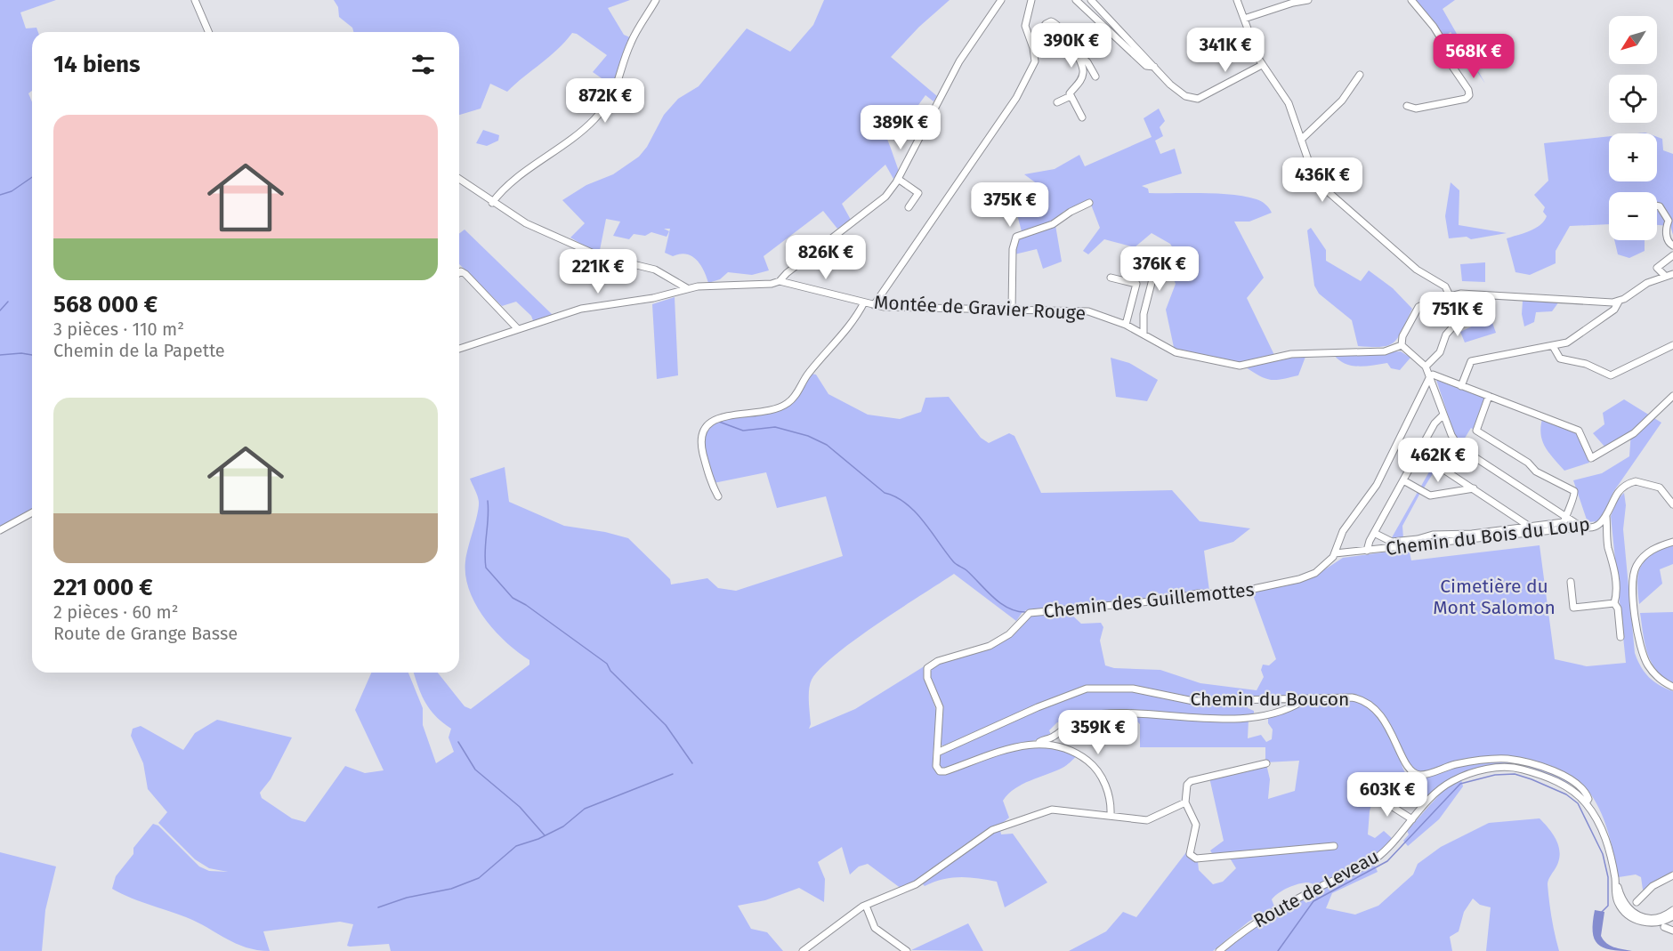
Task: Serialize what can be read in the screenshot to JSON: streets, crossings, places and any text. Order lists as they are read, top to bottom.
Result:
{
  "streets": {
    "street": [
      "Montée de Gravier Rouge",
      "Chemin du Bois du Loup",
      "Chemin des Guillemottes",
      "Chemin du Boucon",
      "Route de Leveau"
    ]
  },
  "crossings": [
    ["Chemin du Bois du Loup", "Chemin des Guillemottes"],
    ["Chemin des Guillemottes", "Chemin du Boucon"],
    ["Chemin du Boucon", "Route de Leveau"]
  ],
  "parks": ["Cimetière du Mont Salomon"],
  "north": "bottom left",
  "page": {
    "map_buttons": ["+", "−"],
    "price": [
      "390K €",
      "341K €",
      "568K €",
      "872K €",
      "389K €",
      "436K €",
      "375K €",
      "826K €",
      "376K €",
      "221K €",
      "751K €",
      "462K €",
      "359K €",
      "603K €"
    ],
    "heading": "14 biens",
    "list": [
      {
        "name": "568 000 €",
        "note": "3 pièces · 110 m² · Chemin de la Papette"
      },
      {
        "name": "221 000 €",
        "note": "2 pièces · 60 m² · Route de Grange Basse"
      }
    ]
  }
}
